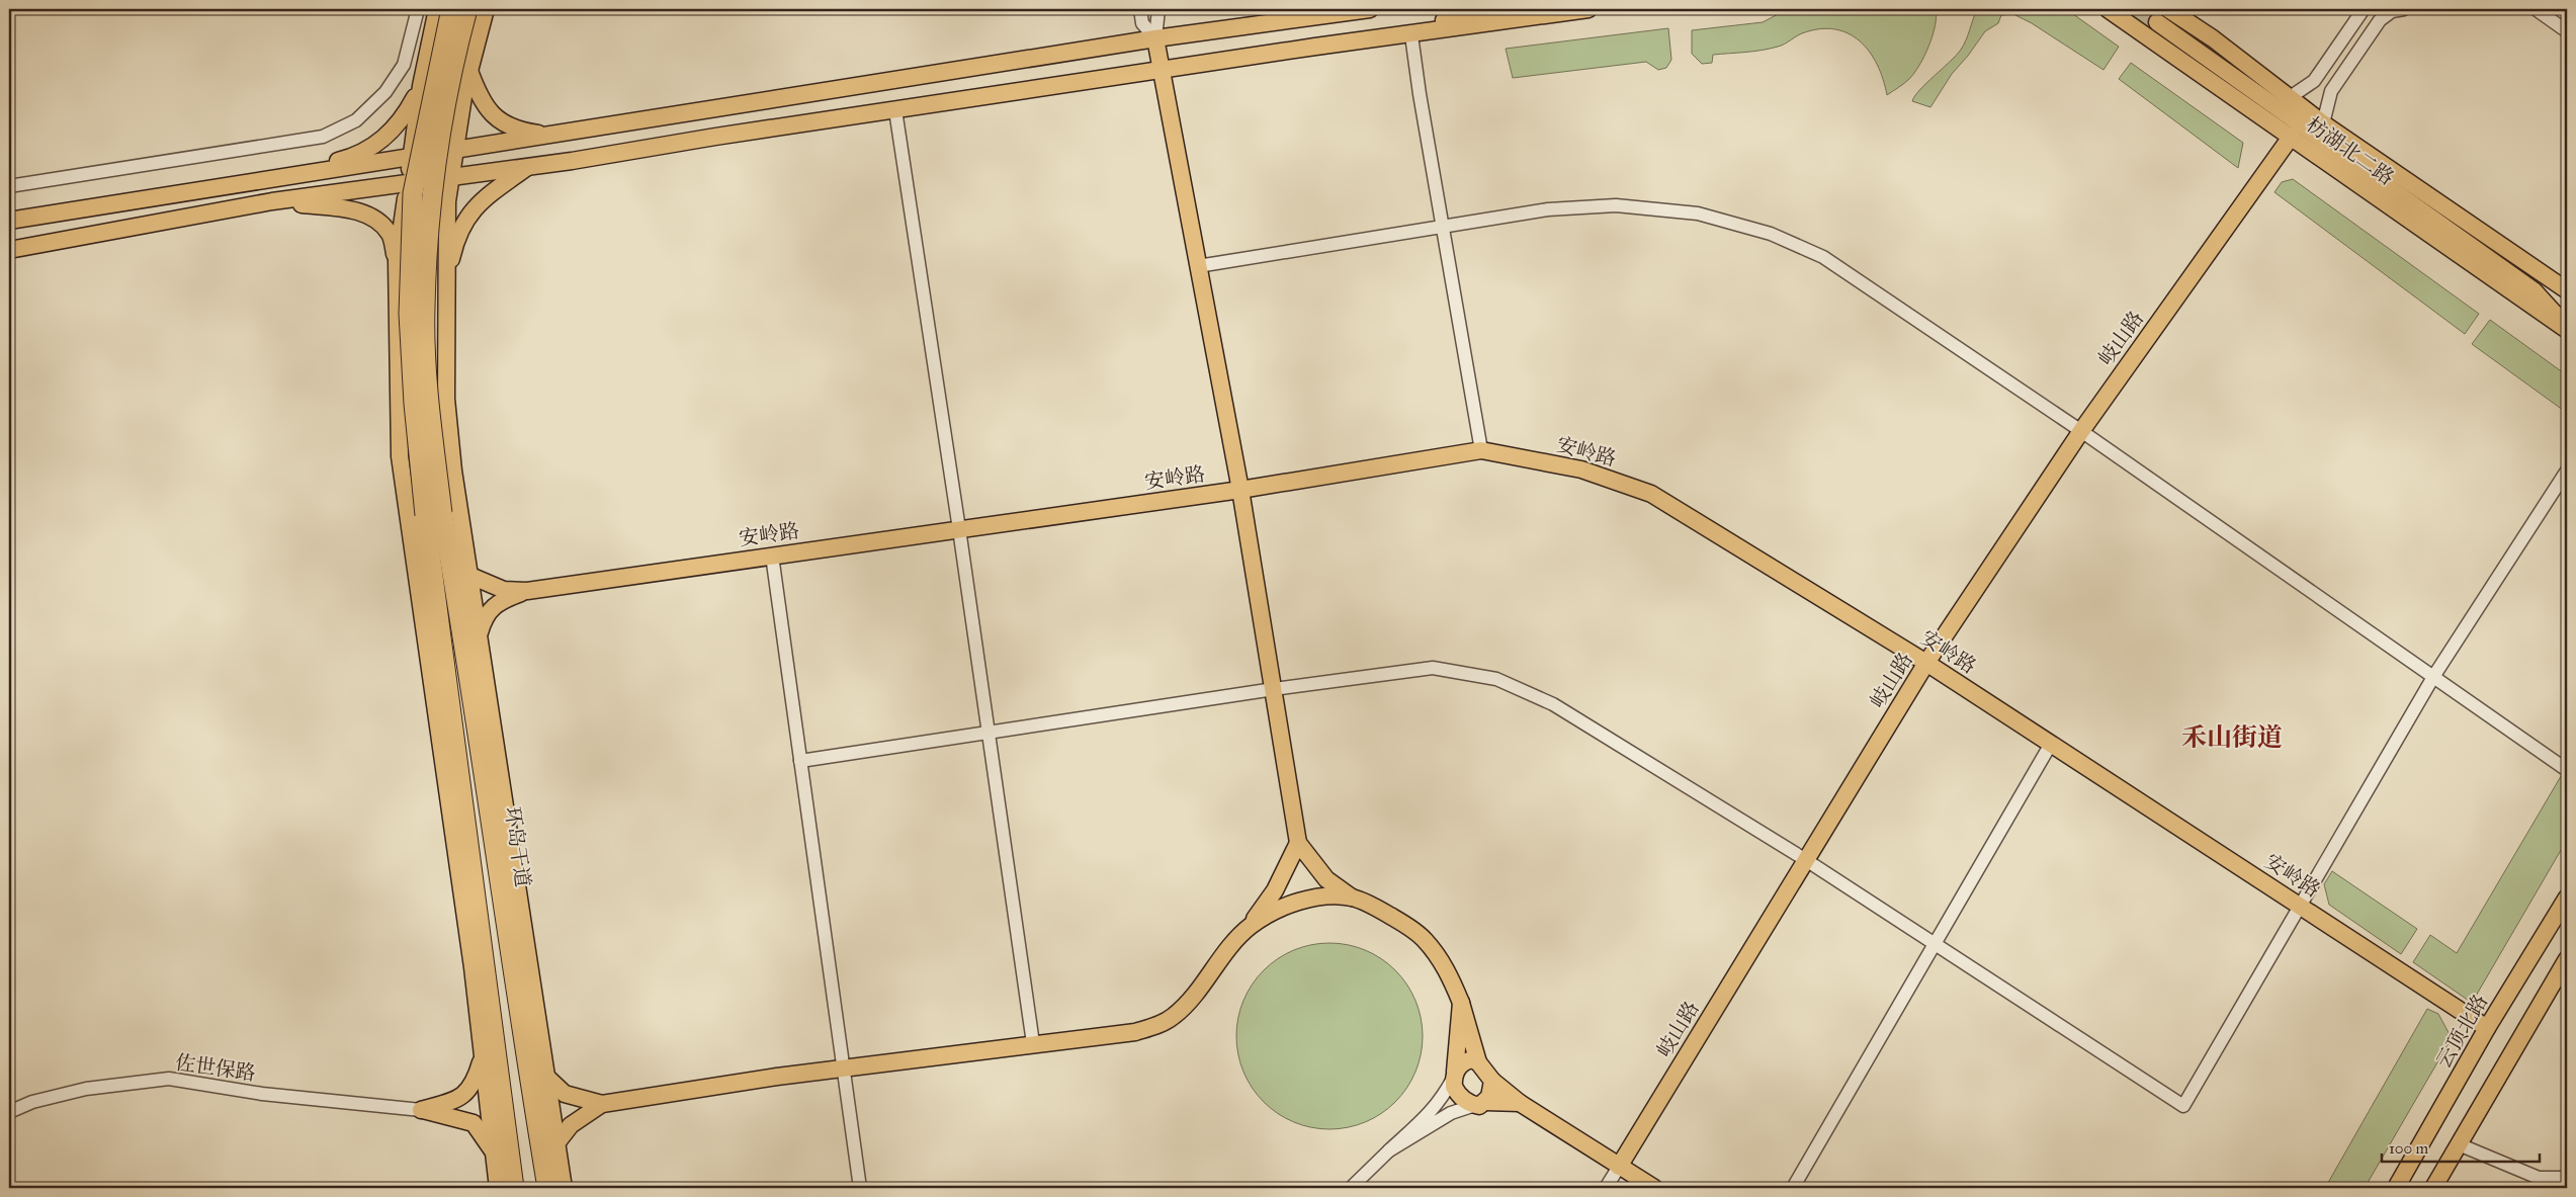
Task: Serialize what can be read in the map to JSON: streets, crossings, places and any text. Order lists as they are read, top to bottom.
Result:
{
  "streets": {
    "highway": ["环岛干道"],
    "main road": [
      "枋湖北二路",
      "岐山路",
      "安岭路",
      "云顶北路"
    ],
    "street": ["佐世保路"]
  },
  "crossings": [
    ["枋湖北二路", "岐山路"],
    ["岐山路", "安岭路"],
    ["安岭路", "云顶北路"]
  ],
  "districts": ["禾山街道"],
  "scale_bar": "100 m"
}
